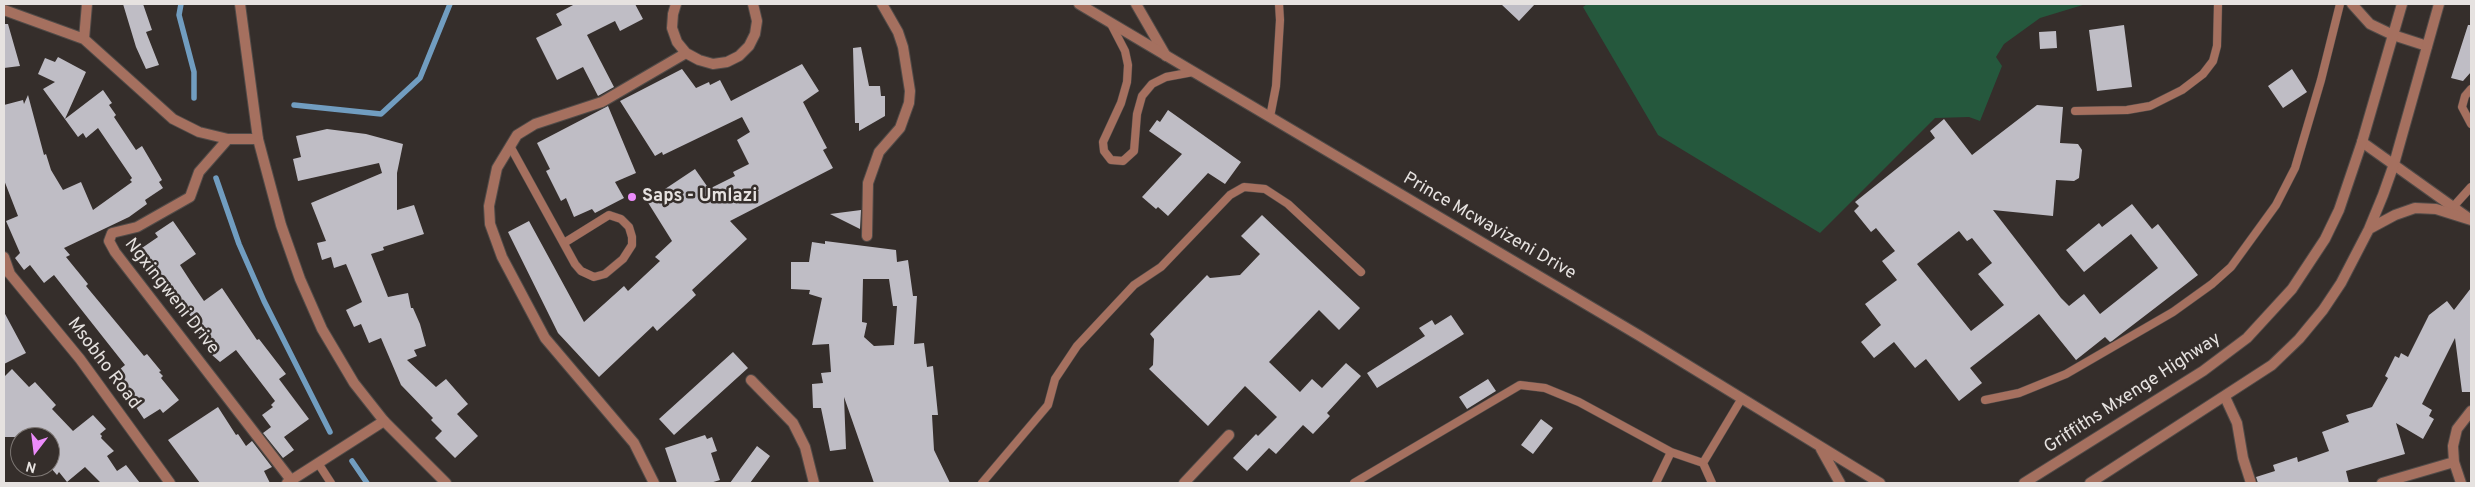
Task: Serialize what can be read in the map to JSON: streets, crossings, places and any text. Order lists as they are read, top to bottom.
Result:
{
  "streets": {
    "street": [
      "Prince Mcwayizeni Drive",
      "Ngxingweni Drive",
      "Msobho Road",
      "Griffiths Mxenge Highway"
    ]
  },
  "places": ["Saps - Umlazi"],
  "north": "bottom"
}
